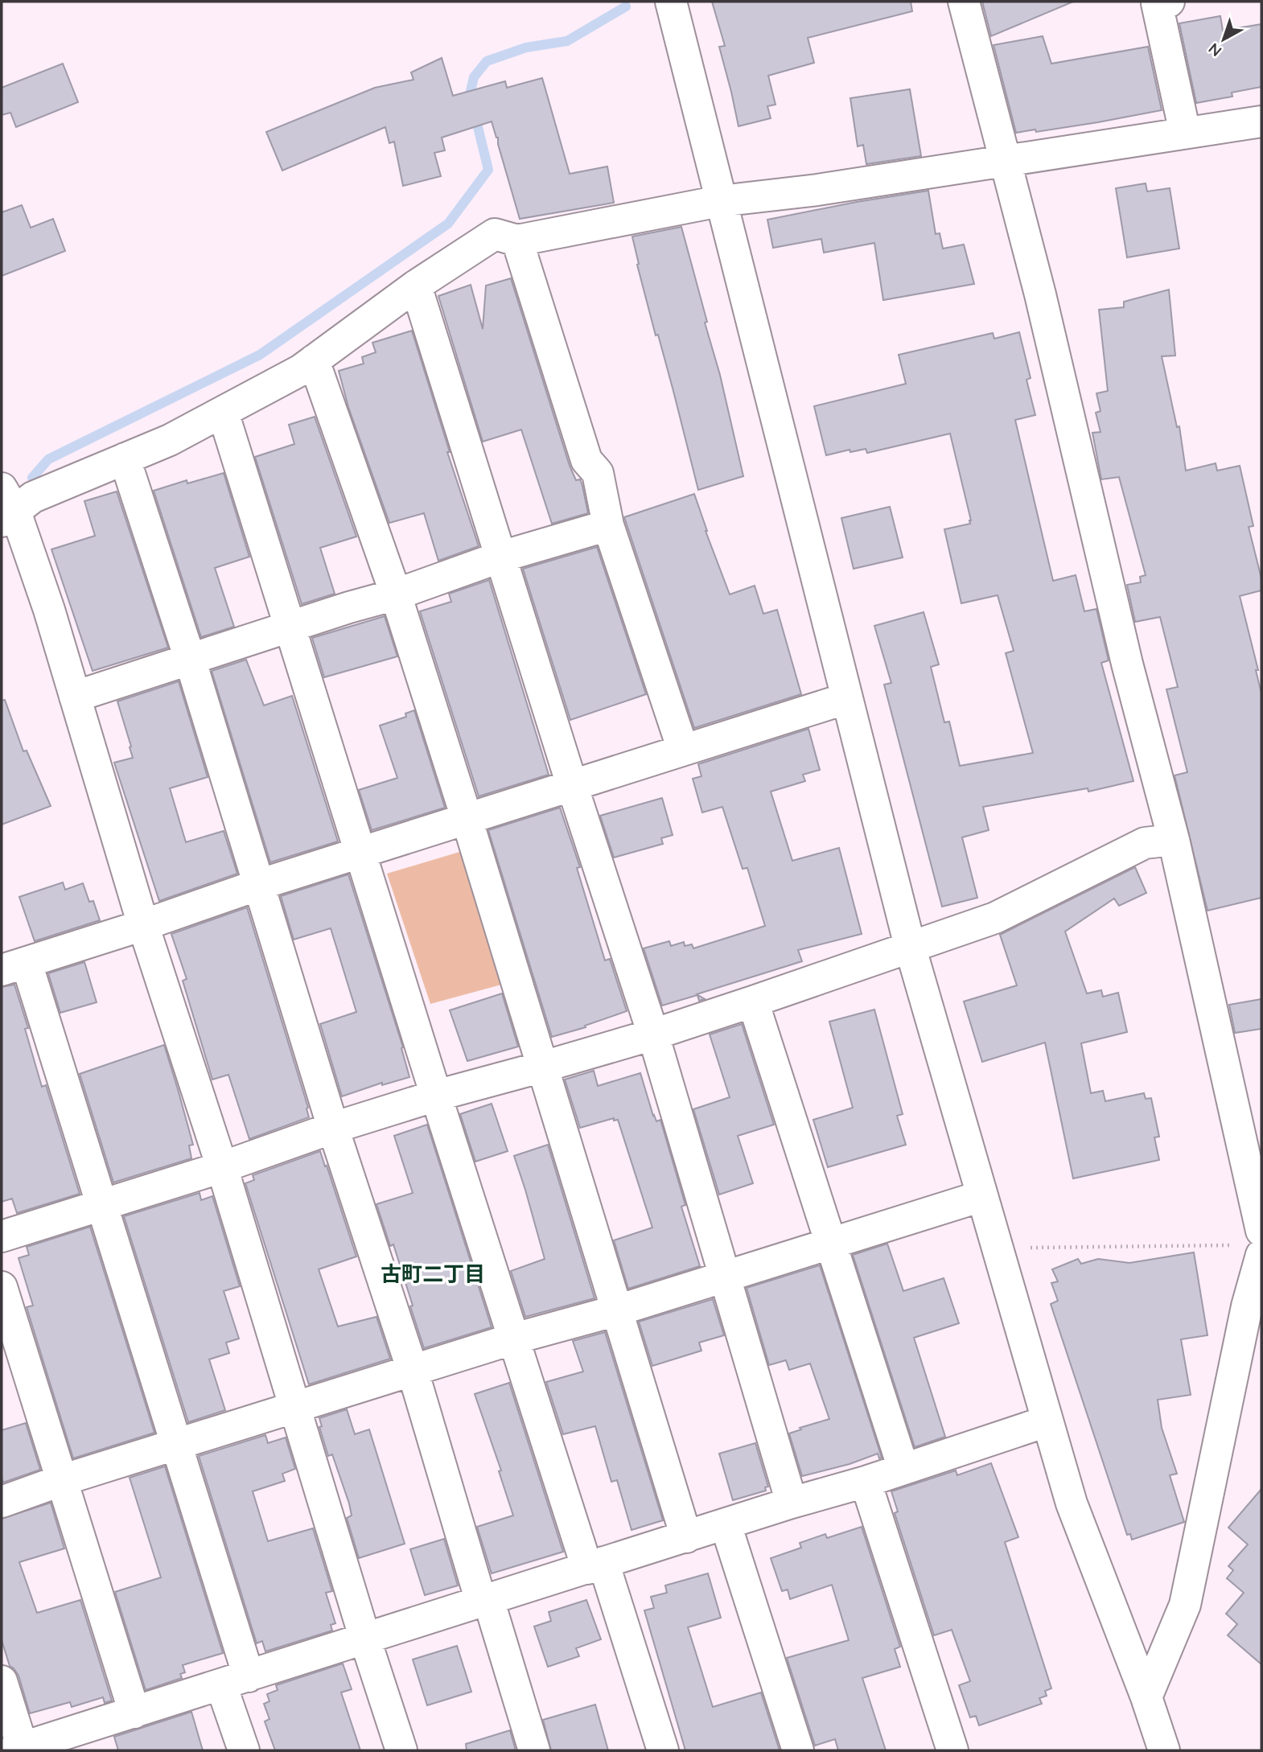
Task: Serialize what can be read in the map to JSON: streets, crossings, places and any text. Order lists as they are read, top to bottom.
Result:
{
  "districts": ["古町二丁目"],
  "north": "bottom left"
}
